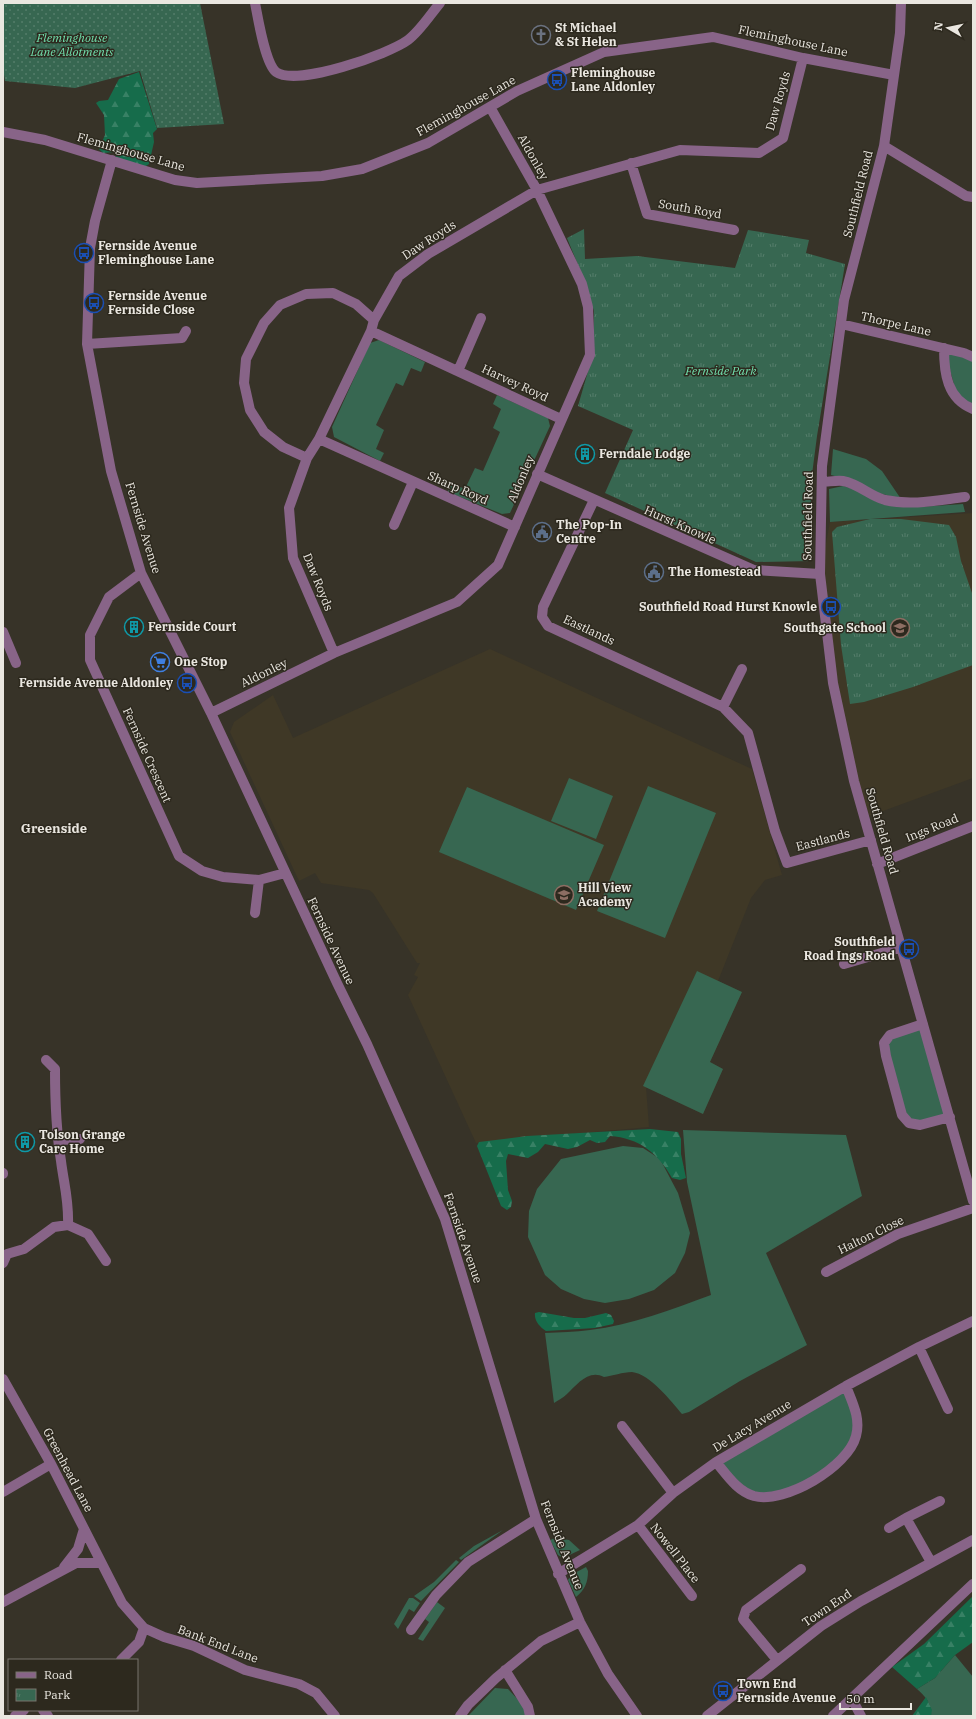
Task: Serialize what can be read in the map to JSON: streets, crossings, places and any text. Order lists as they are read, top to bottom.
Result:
{
  "streets": {
    "street": [
      "Fleminghouse Lane",
      "Daw Royds",
      "Aldonley",
      "Southfield Road",
      "South Royd",
      "Thorpe Lane",
      "Harvey Royd",
      "Sharp Royd",
      "Hurst Knowle",
      "Fernside Avenue",
      "Eastlands",
      "Fernside Crescent",
      "Ings Road",
      "Halton Close",
      "De Lacy Avenue",
      "Greenhead Lane",
      "Nowell Place",
      "Town End",
      "Bank End Lane"
    ]
  },
  "crossings": [
    ["Fleminghouse Lane", "Daw Royds"],
    ["Fleminghouse Lane", "Aldonley"],
    ["Fleminghouse Lane", "Southfield Road"],
    ["Fleminghouse Lane", "Fernside Avenue"],
    ["Daw Royds", "Aldonley"],
    ["Daw Royds", "South Royd"],
    ["Daw Royds", "Harvey Royd"],
    ["Daw Royds", "Sharp Royd"],
    ["Aldonley", "Harvey Royd"],
    ["Aldonley", "Sharp Royd"],
    ["Aldonley", "Hurst Knowle"],
    ["Aldonley", "Fernside Avenue"],
    ["Southfield Road", "Thorpe Lane"],
    ["Southfield Road", "Hurst Knowle"],
    ["Southfield Road", "Eastlands"],
    ["Southfield Road", "Ings Road"],
    ["Hurst Knowle", "Eastlands"],
    ["Fernside Avenue", "Fernside Crescent"],
    ["Fernside Avenue", "De Lacy Avenue"],
    ["De Lacy Avenue", "Nowell Place"],
    ["Greenhead Lane", "Bank End Lane"]
  ],
  "districts": ["Greenside"],
  "parks": ["Fleminghouse Lane Allotments", "Fernside Park"],
  "places": {
    "church": ["St Michael & St Helen"],
    "bus stop": [
      "Fleminghouse Lane Aldonley",
      "Fernside Avenue Fleminghouse Lane",
      "Fernside Avenue Fernside Close",
      "Southfield Road Hurst Knowle",
      "Fernside Avenue Aldonley",
      "Southfield Road Ings Road",
      "Town End Fernside Avenue"
    ],
    "building": ["Ferndale Lodge", "Fernside Court", "Tolson Grange Care Home"],
    "public building": ["The Pop-In Centre", "The Homestead"],
    "school or university": ["Southgate School", "Hill View Academy"],
    "supermarket": ["One Stop"]
  },
  "legend": ["Road", "Park"],
  "scale_bar": "50 m",
  "north": "left"
}
